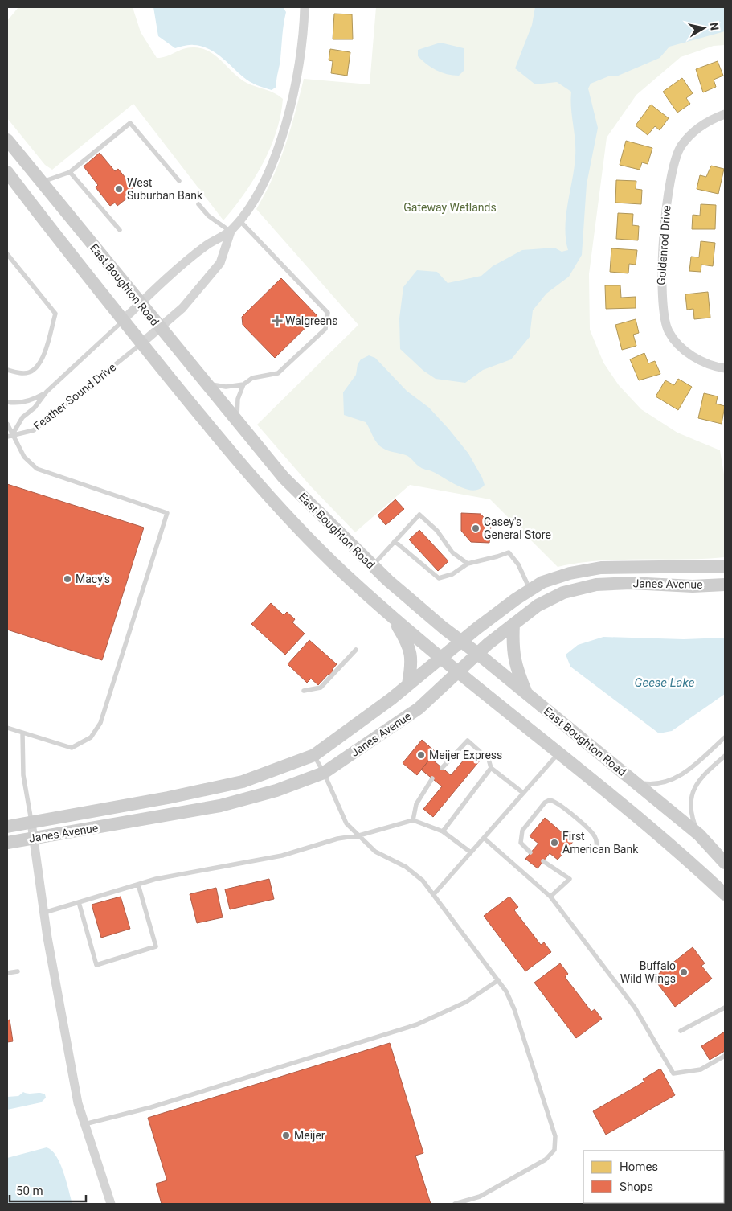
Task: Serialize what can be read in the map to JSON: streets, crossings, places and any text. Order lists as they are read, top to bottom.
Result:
{
  "streets": {
    "main road": ["East Boughton Road", "Janes Avenue"],
    "street": ["Goldenrod Drive", "Feather Sound Drive"]
  },
  "crossings": [
    ["East Boughton Road", "Feather Sound Drive"],
    ["East Boughton Road", "Janes Avenue"]
  ],
  "water": ["Geese Lake"],
  "parks": ["Gateway Wetlands"],
  "places": {
    "other": [
      "West Suburban Bank",
      "Casey's General Store",
      "Macy's",
      "Meijer Express",
      "First American Bank",
      "Buffalo Wild Wings",
      "Meijer"
    ],
    "health": ["Walgreens"]
  },
  "legend": ["Homes", "Shops"],
  "scale_bar": "50 m",
  "north": "right"
}
